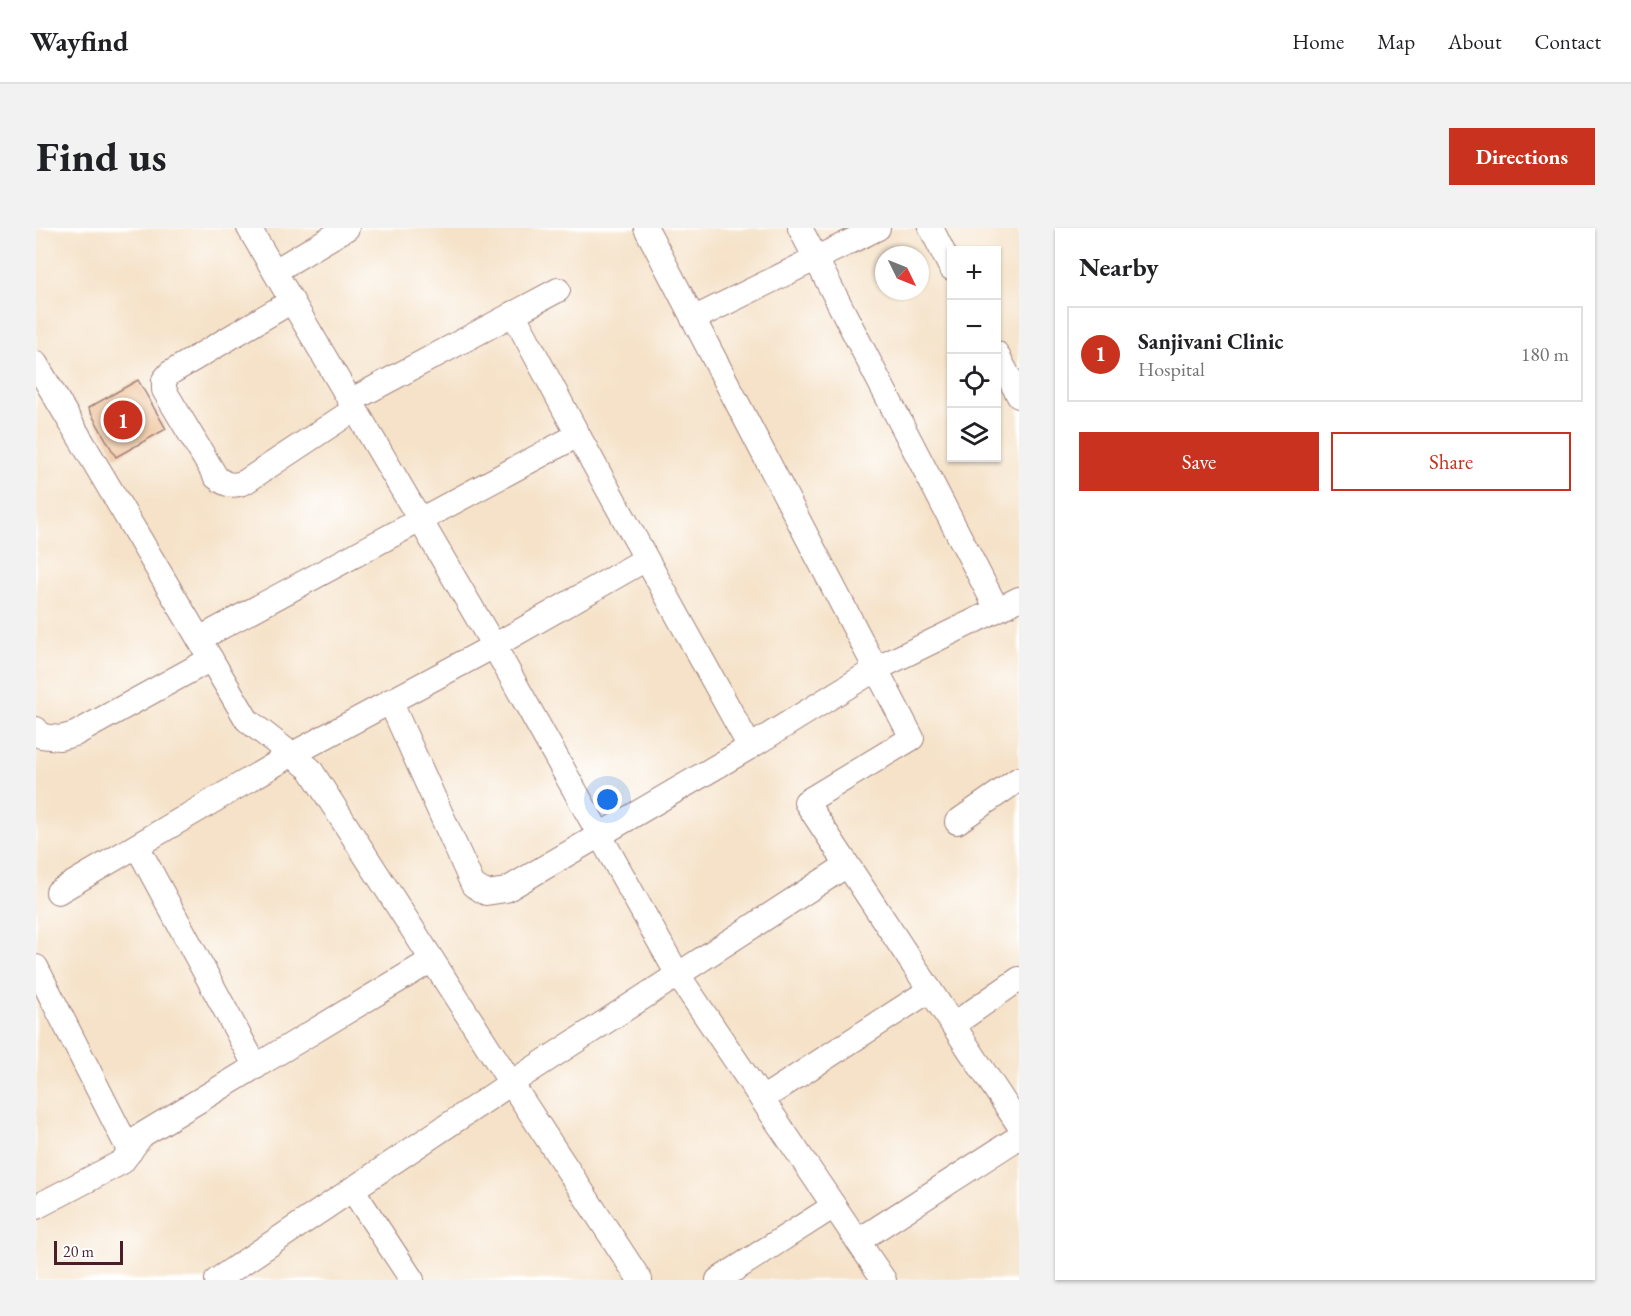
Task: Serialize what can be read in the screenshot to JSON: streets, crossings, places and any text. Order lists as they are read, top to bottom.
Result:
{
  "scale_bar": "20 m",
  "north": "bottom right",
  "page": {
    "header": "Wayfind",
    "nav": [
      "Home",
      "Map",
      "About",
      "Contact"
    ],
    "buttons": [
      "Directions",
      ["Save", "Share"]
    ],
    "title": "Find us",
    "heading": "Nearby",
    "map_buttons": ["+", "−"],
    "list": [
      {
        "mark": "1",
        "name": "Sanjivani Clinic",
        "note": "Hospital",
        "value": "180 m"
      }
    ],
    "pins": "1",
    "scale": "20 m"
  }
}
